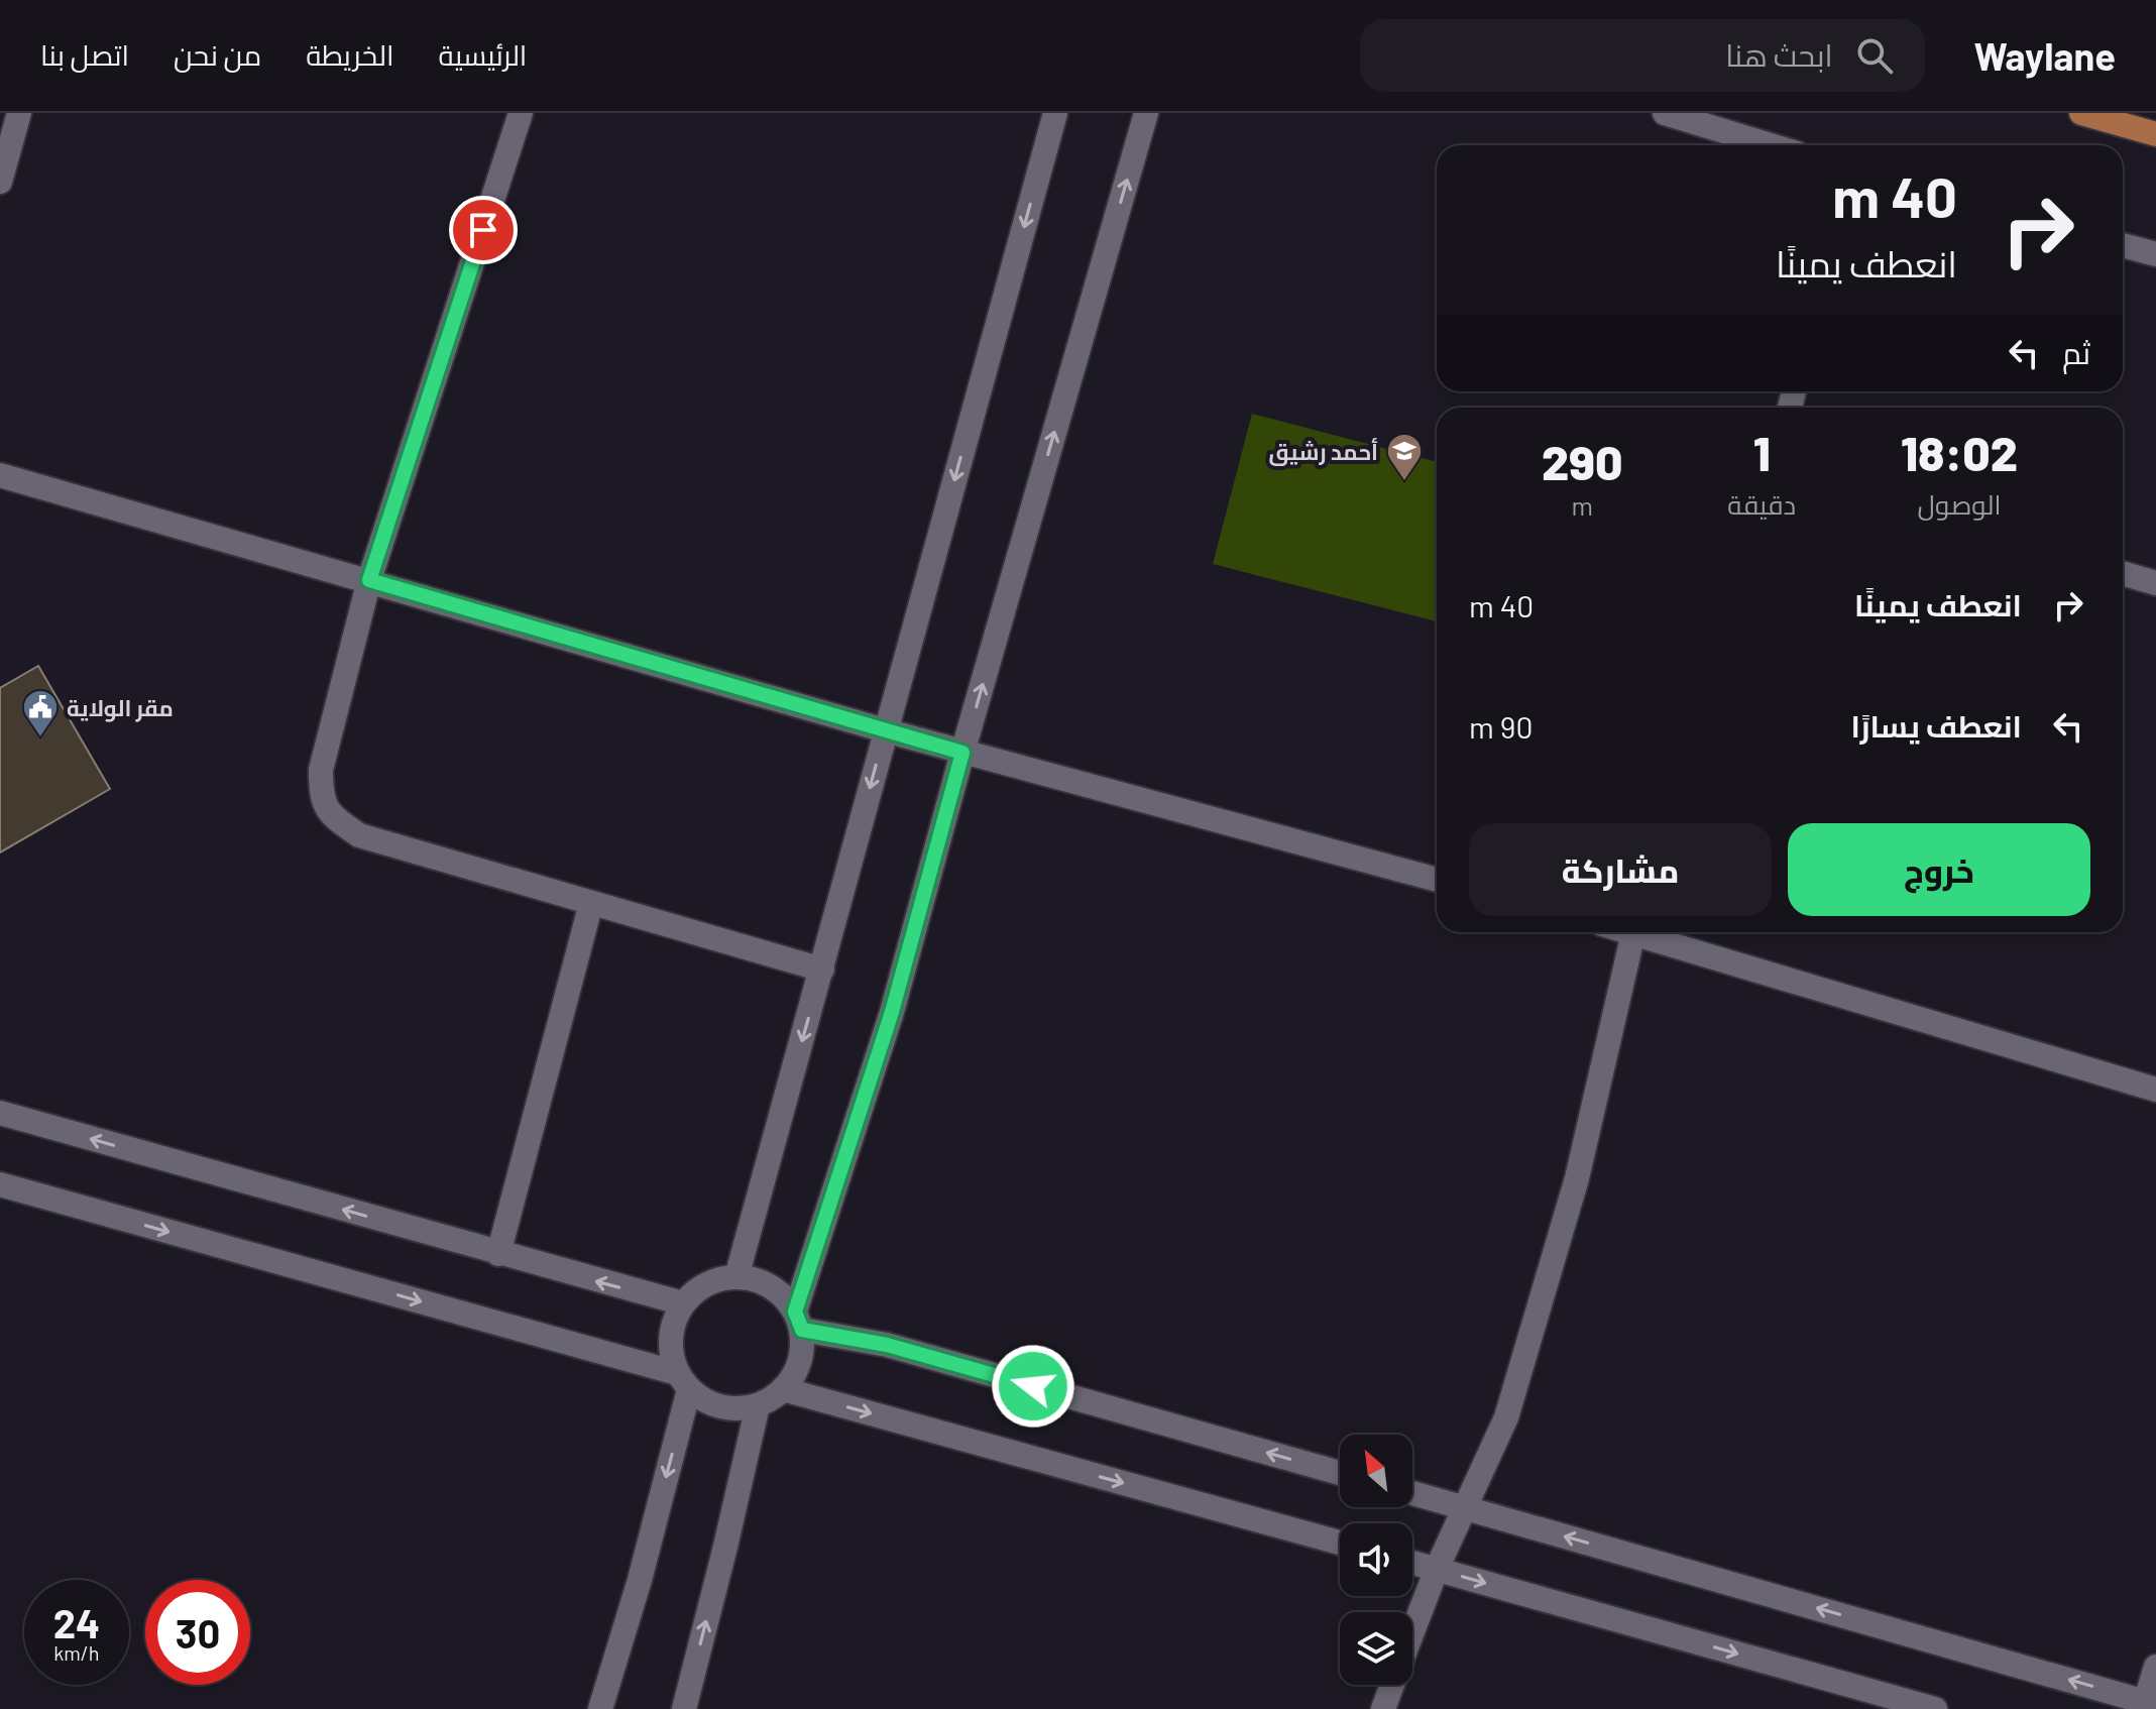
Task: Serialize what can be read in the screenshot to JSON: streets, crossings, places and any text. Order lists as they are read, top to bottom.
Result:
{
  "places": {
    "school or university": ["أحمد رشيق"],
    "public building": ["مقر الولاية"]
  },
  "north": "top left",
  "page": {
    "header": "Waylane",
    "search": "ابحث هنا",
    "nav": [
      "الرئيسية",
      "الخريطة",
      "من نحن",
      "اتصل بنا"
    ],
    "turn": ["40 m", "انعطف يمينًا"],
    "then": "ثم",
    "eta": [
      "18:02",
      "الوصول",
      "1",
      "دقيقة",
      "290",
      "m"
    ],
    "list": [
      {
        "name": "انعطف يمينًا",
        "value": "40 m"
      },
      {
        "name": "انعطف يسارًا",
        "value": "90 m"
      }
    ],
    "buttons": ["خروج", "مشاركة"],
    "speed": "24 km/h",
    "limit": "30"
  }
}
